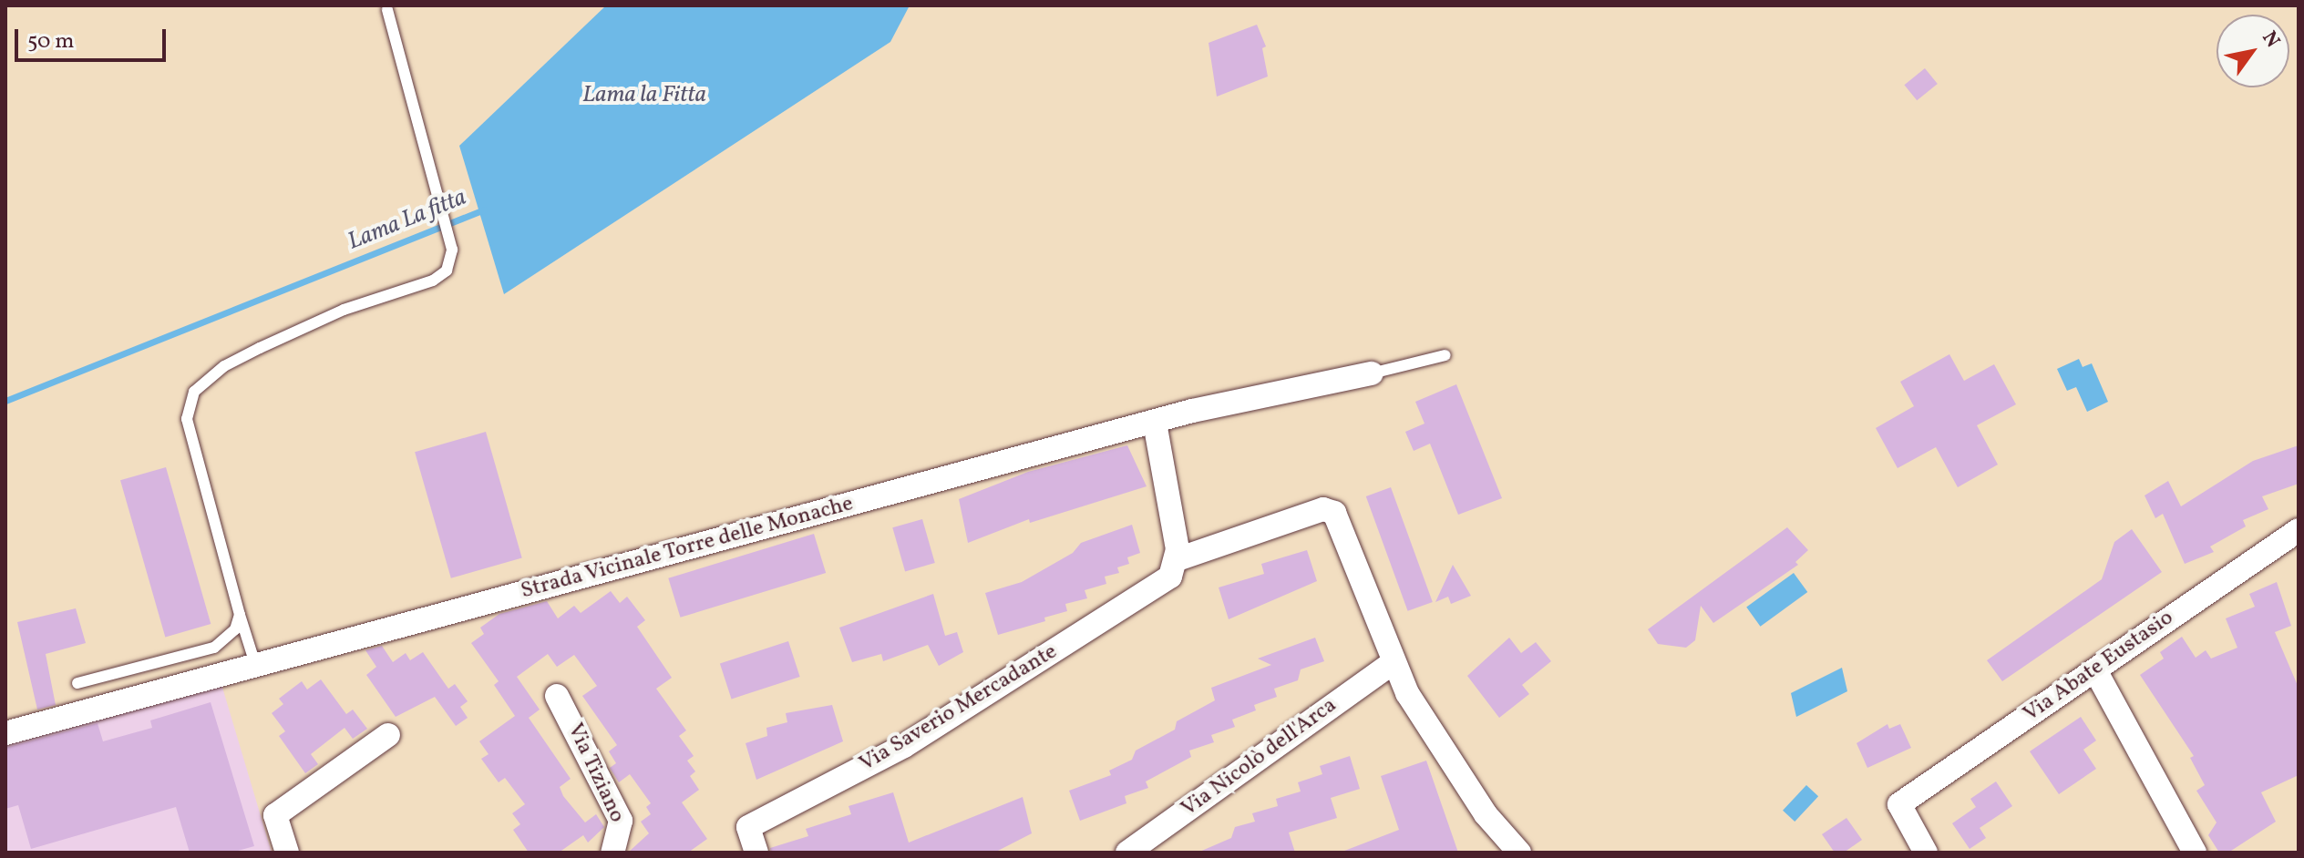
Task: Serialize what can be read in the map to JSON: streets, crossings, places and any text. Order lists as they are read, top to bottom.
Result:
{
  "streets": {
    "street": [
      "Strada Vicinale Torre delle Monache",
      "Via Abate Eustasio",
      "Via Saverio Mercadante",
      "Via Nicolò dell'Arca",
      "Via Tiziano"
    ]
  },
  "water": ["Lama la Fitta", "Lama La fitta"],
  "scale_bar": "50 m",
  "north": "top right"
}
